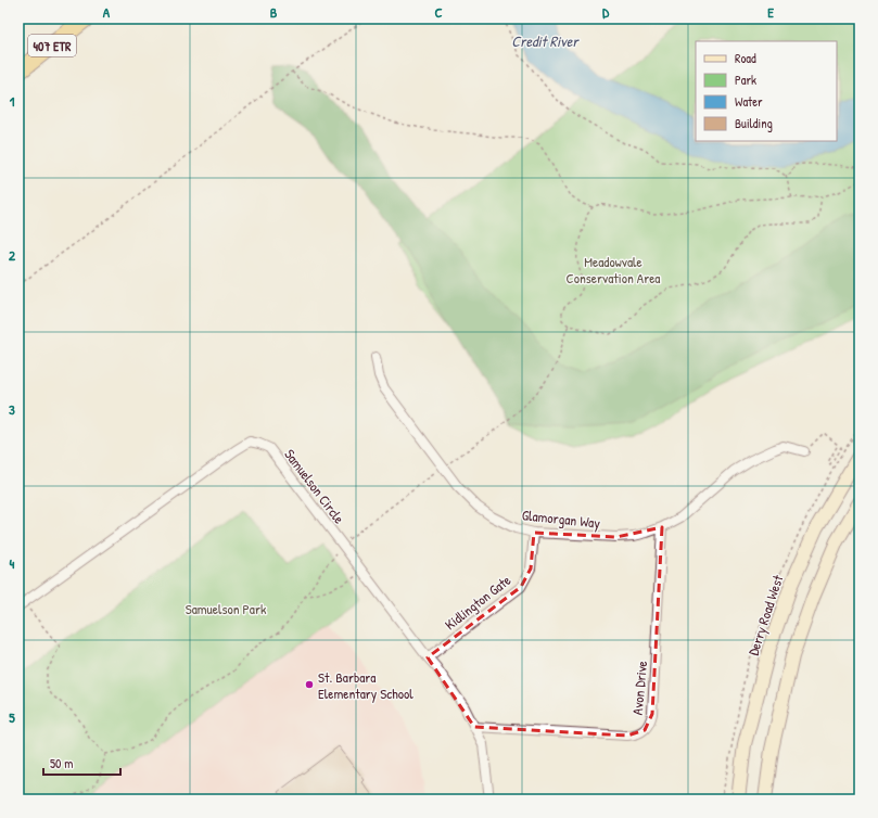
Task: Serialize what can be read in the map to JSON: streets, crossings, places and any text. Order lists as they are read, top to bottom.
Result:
{
  "streets": {
    "highway": ["407 ETR"],
    "main road": ["Derry Road West"],
    "street": [
      "Samuelson Circle",
      "Glamorgan Way",
      "Kidlington Gate",
      "Avon Drive"
    ]
  },
  "crossings": [
    ["Samuelson Circle", "Kidlington Gate"],
    ["Samuelson Circle", "Avon Drive"],
    ["Glamorgan Way", "Kidlington Gate"],
    ["Glamorgan Way", "Avon Drive"]
  ],
  "water": ["Credit River"],
  "parks": ["Meadowvale Conservation Area", "Samuelson Park"],
  "places": ["St. Barbara Elementary School"],
  "legend": [
    "Road",
    "Park",
    "Water",
    "Building"
  ],
  "scale_bar": "50 m",
  "grid": {
    "columns": [
      "A",
      "B",
      "C",
      "D",
      "E"
    ],
    "rows": [
      "1",
      "2",
      "3",
      "4",
      "5"
    ]
  }
}
